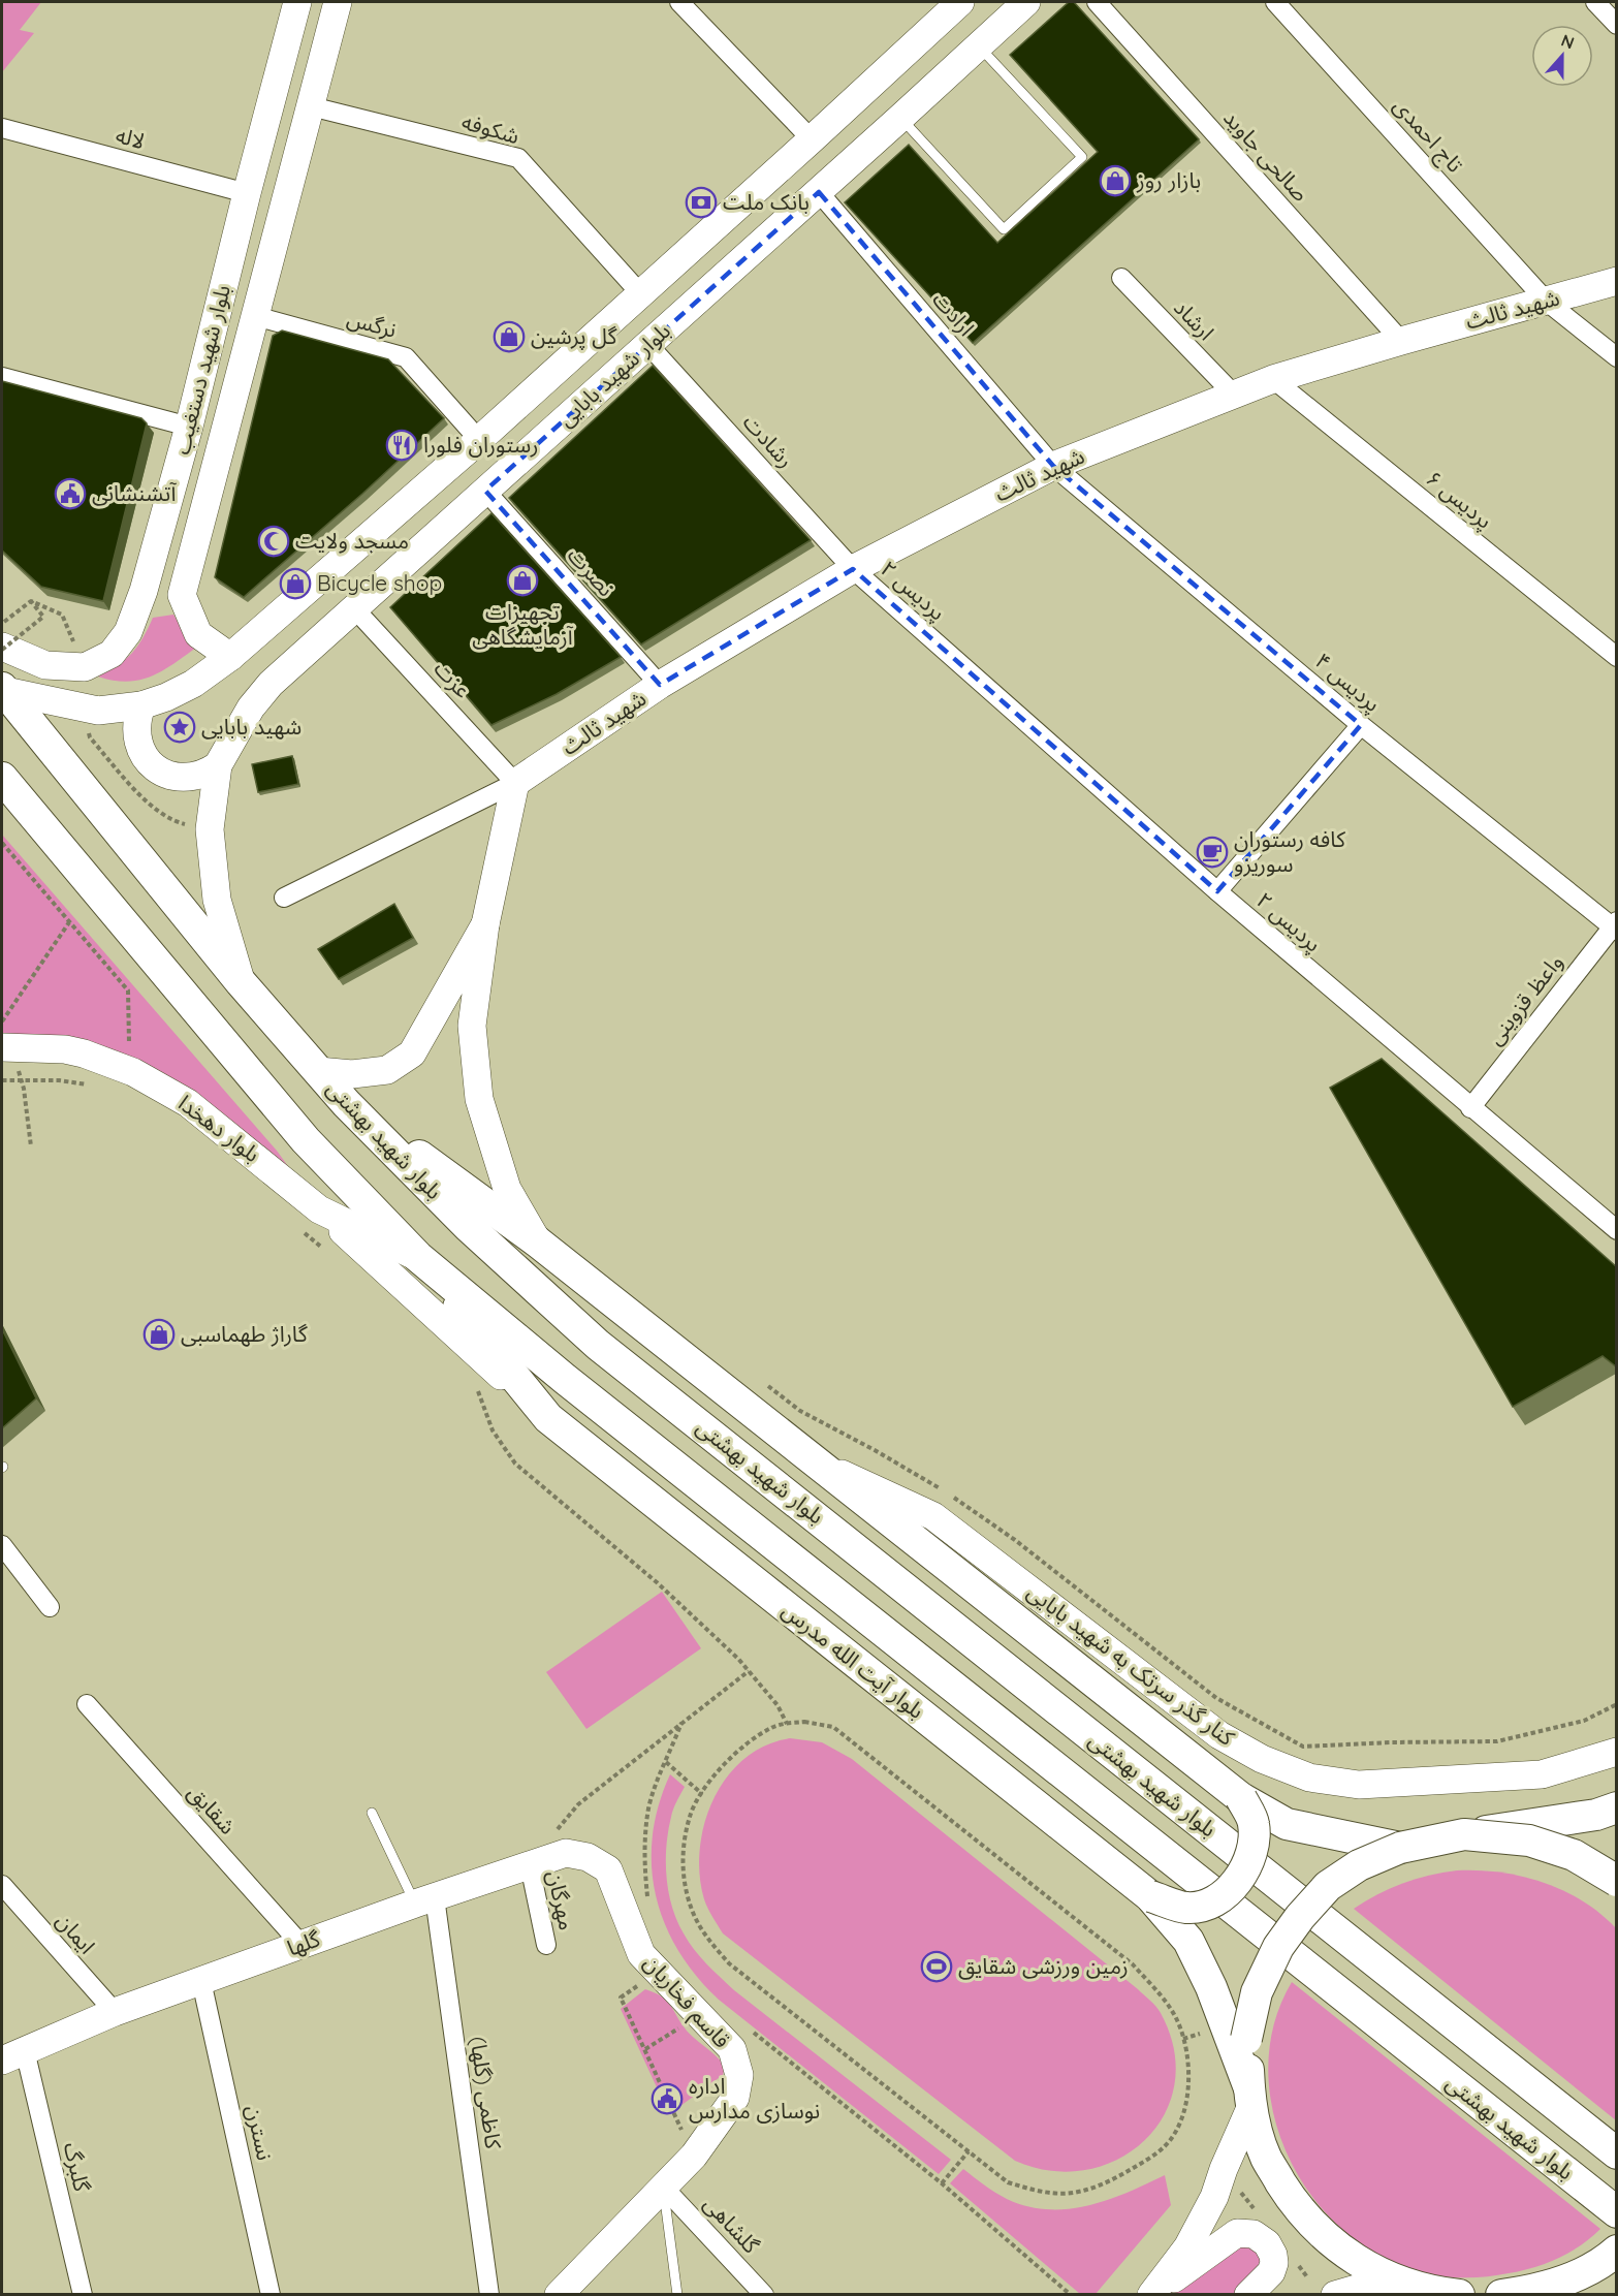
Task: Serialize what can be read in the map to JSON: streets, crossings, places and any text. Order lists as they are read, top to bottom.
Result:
{
  "streets": {
    "main road": ["بلوار شهید بهشتی", "بلوار آیت الله مدرس"],
    "street": [
      "شکوفه",
      "تاج احمدی",
      "لاله",
      "صالحی جاوید",
      "شهید ثالث",
      "ارادت",
      "ارشاد",
      "نرگس",
      "بلوار شهید دستغیب",
      "بلوار شهید بابایی",
      "رشادت",
      "پردیس ۶",
      "نصرت",
      "پردیس ۲",
      "عزت",
      "پردیس ۴",
      "واعظ قزوینی",
      "بلوار دهخدا",
      "کنار گذر سرتک به شهید بابایی",
      "شقایق",
      "مهرگان",
      "ایمان",
      "گلها",
      "قاسم فخاریان",
      "کاظمی (گلها)",
      "نسترن",
      "گلبرگ",
      "گلشاهی"
    ]
  },
  "crossings": [
    ["شکوفه", "بلوار شهید دستغیب"],
    ["شکوفه", "بلوار شهید بابایی"],
    ["تاج احمدی", "شهید ثالث"],
    ["لاله", "بلوار شهید دستغیب"],
    ["صالحی جاوید", "شهید ثالث"],
    ["شهید ثالث", "ارادت"],
    ["شهید ثالث", "ارشاد"],
    ["شهید ثالث", "رشادت"],
    ["شهید ثالث", "پردیس ۶"],
    ["شهید ثالث", "نصرت"],
    ["شهید ثالث", "پردیس ۲"],
    ["شهید ثالث", "عزت"],
    ["شهید ثالث", "پردیس ۴"],
    ["ارادت", "بلوار شهید بابایی"],
    ["ارادت", "پردیس ۴"],
    ["نرگس", "بلوار شهید دستغیب"],
    ["نرگس", "بلوار شهید بابایی"],
    ["بلوار شهید بابایی", "رشادت"],
    ["بلوار شهید بابایی", "نصرت"],
    ["بلوار شهید بابایی", "عزت"],
    ["بلوار شهید بابایی", "بلوار شهید بهشتی"],
    ["رشادت", "پردیس ۲"],
    ["پردیس ۲", "واعظ قزوینی"],
    ["پردیس ۴", "واعظ قزوینی"],
    ["بلوار دهخدا", "بلوار شهید بهشتی"],
    ["بلوار دهخدا", "بلوار آیت الله مدرس"],
    ["بلوار شهید بهشتی", "بلوار آیت الله مدرس"],
    ["شقایق", "گلها"],
    ["مهرگان", "گلها"],
    ["ایمان", "گلها"],
    ["گلها", "قاسم فخاریان"],
    ["گلها", "کاظمی (گلها)"],
    ["گلها", "نسترن"],
    ["گلها", "گلبرگ"],
    ["قاسم فخاریان", "گلشاهی"]
  ],
  "places": {
    "shop": [
      "بازار روز",
      "گل پرشین",
      "تجهیزات آزمایشگاهی",
      "Bicycle shop",
      "گاراژ طهماسبی"
    ],
    "bank": ["بانک ملت"],
    "restaurant": ["رستوران فلورا"],
    "public building": ["آتشنشانی", "اداره نوسازی مدارس"],
    "mosque": ["مسجد ولایت"],
    "place": ["شهید بابایی"],
    "cafe": ["کافه رستوران سوریزو"],
    "sports": ["زمین ورزشی شقایق"]
  },
  "north": "top"
}
